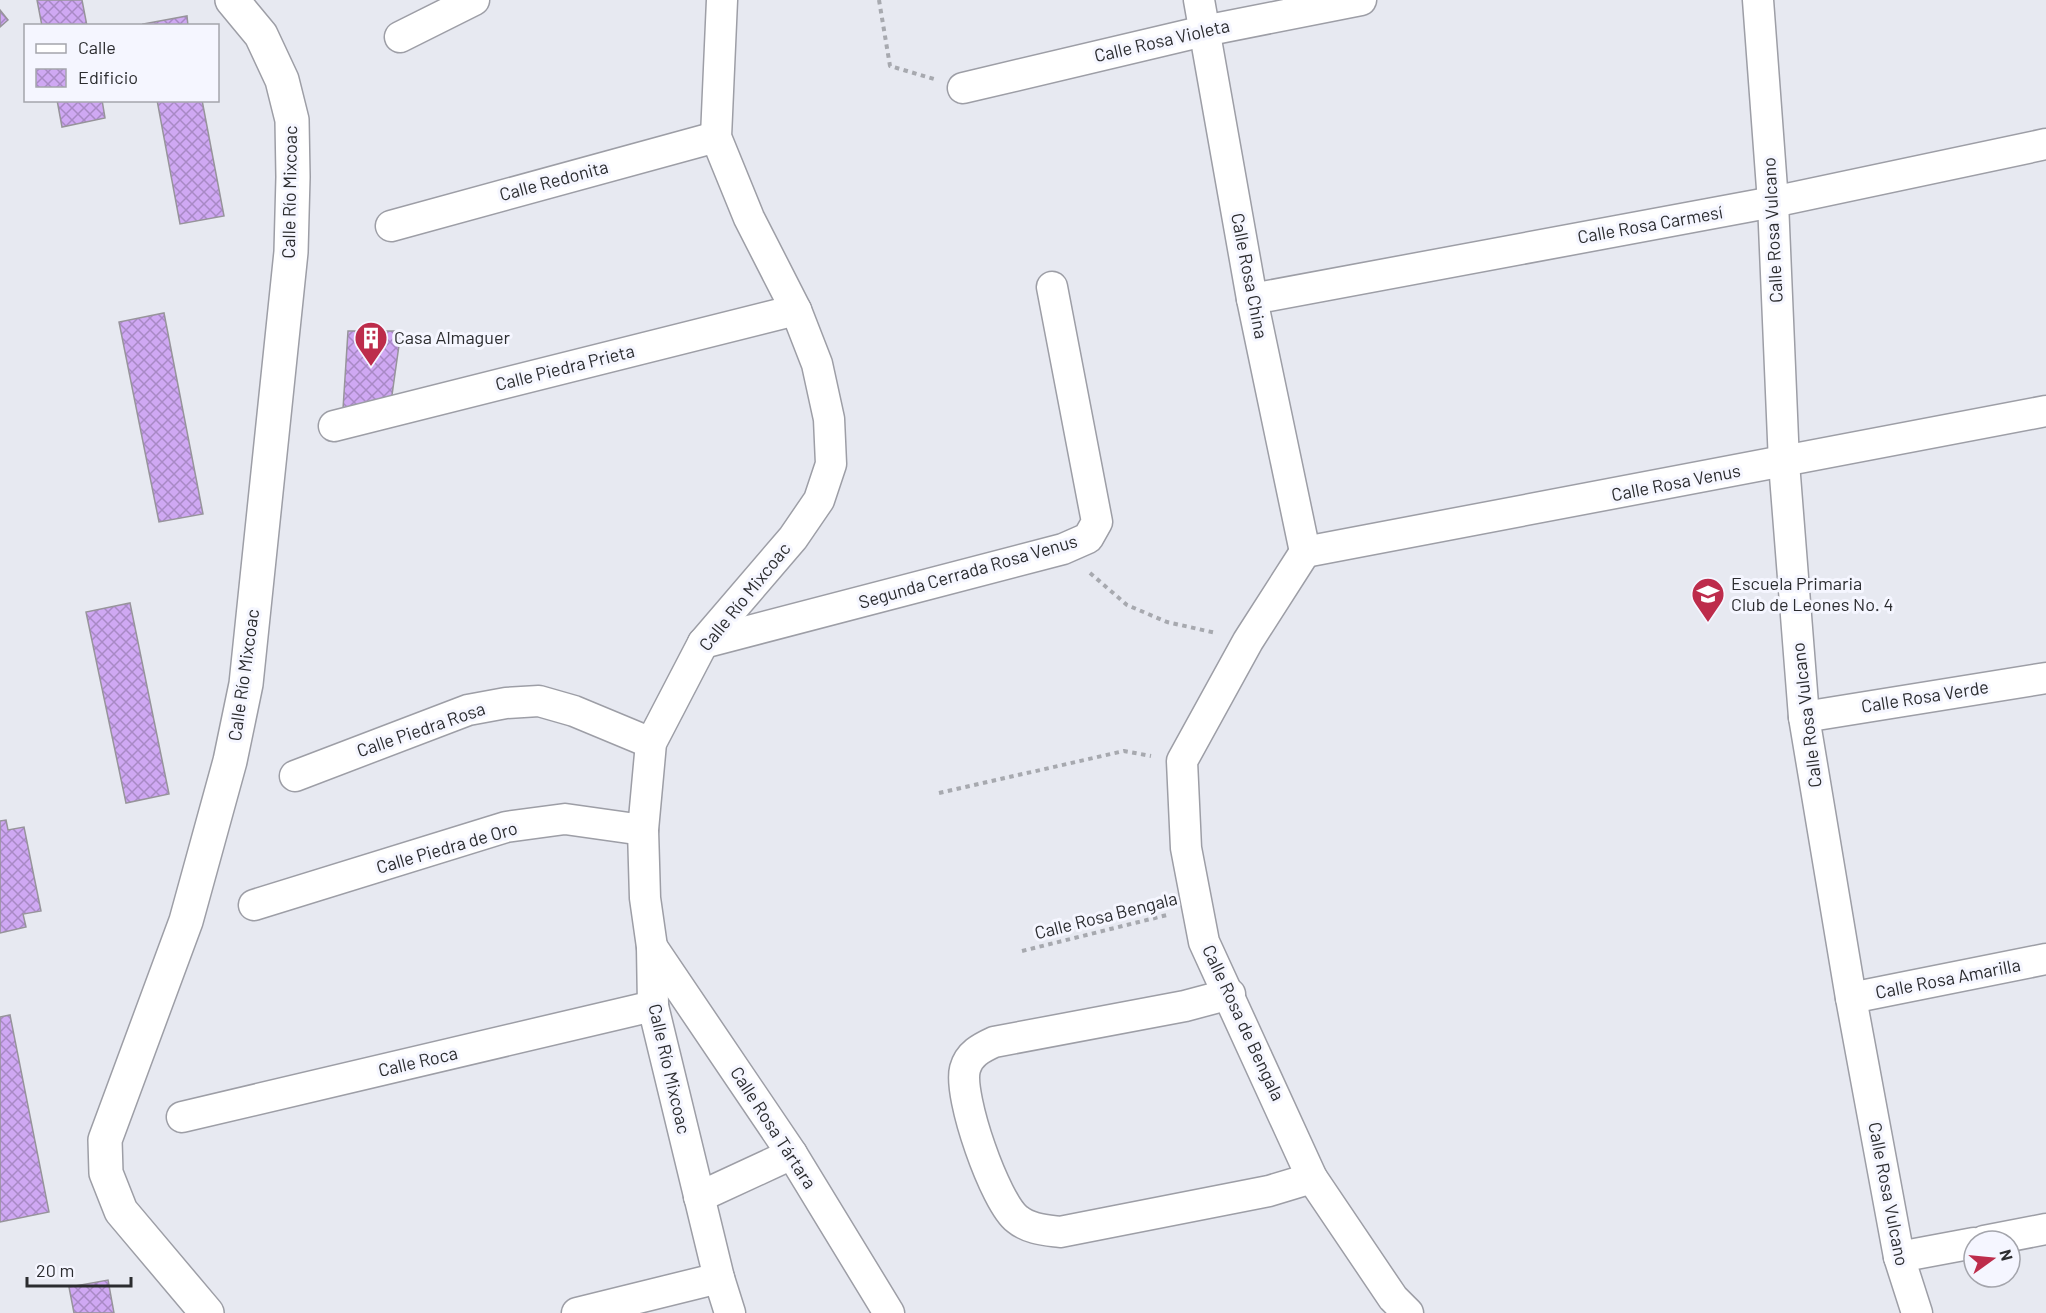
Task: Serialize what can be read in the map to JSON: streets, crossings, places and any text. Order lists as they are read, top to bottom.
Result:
{
  "streets": {
    "street": [
      "Calle Rosa Violeta",
      "Calle Redonita",
      "Calle Río Mixcoac",
      "Calle Rosa Carmesí",
      "Calle Rosa Vulcano",
      "Calle Rosa China",
      "Calle Piedra Prieta",
      "Calle Rosa Venus",
      "Segunda Cerrada Rosa Venus",
      "Calle Rosa Verde",
      "Calle Piedra Rosa",
      "Calle Piedra de Oro",
      "Calle Rosa Amarilla",
      "Calle Rosa de Bengala",
      "Calle Roca",
      "Calle Rosa Tártara"
    ],
    "path": ["Calle Rosa Bengala"]
  },
  "crossings": [
    ["Calle Rosa Violeta", "Calle Rosa China"],
    ["Calle Redonita", "Calle Río Mixcoac"],
    ["Calle Río Mixcoac", "Calle Piedra Prieta"],
    ["Calle Río Mixcoac", "Segunda Cerrada Rosa Venus"],
    ["Calle Río Mixcoac", "Calle Piedra Rosa"],
    ["Calle Río Mixcoac", "Calle Piedra de Oro"],
    ["Calle Río Mixcoac", "Calle Roca"],
    ["Calle Río Mixcoac", "Calle Rosa Tártara"],
    ["Calle Rosa Carmesí", "Calle Rosa Vulcano"],
    ["Calle Rosa Carmesí", "Calle Rosa China"],
    ["Calle Rosa Vulcano", "Calle Rosa Venus"],
    ["Calle Rosa Vulcano", "Calle Rosa Verde"],
    ["Calle Rosa Vulcano", "Calle Rosa Amarilla"],
    ["Calle Rosa China", "Calle Rosa Venus"],
    ["Calle Rosa Bengala", "Calle Rosa de Bengala"]
  ],
  "places": {
    "building": ["Casa Almaguer"],
    "school or university": ["Escuela Primaria Club de Leones No. 4"]
  },
  "legend": ["Calle", "Edificio"],
  "scale_bar": "20 m",
  "north": "right"
}
